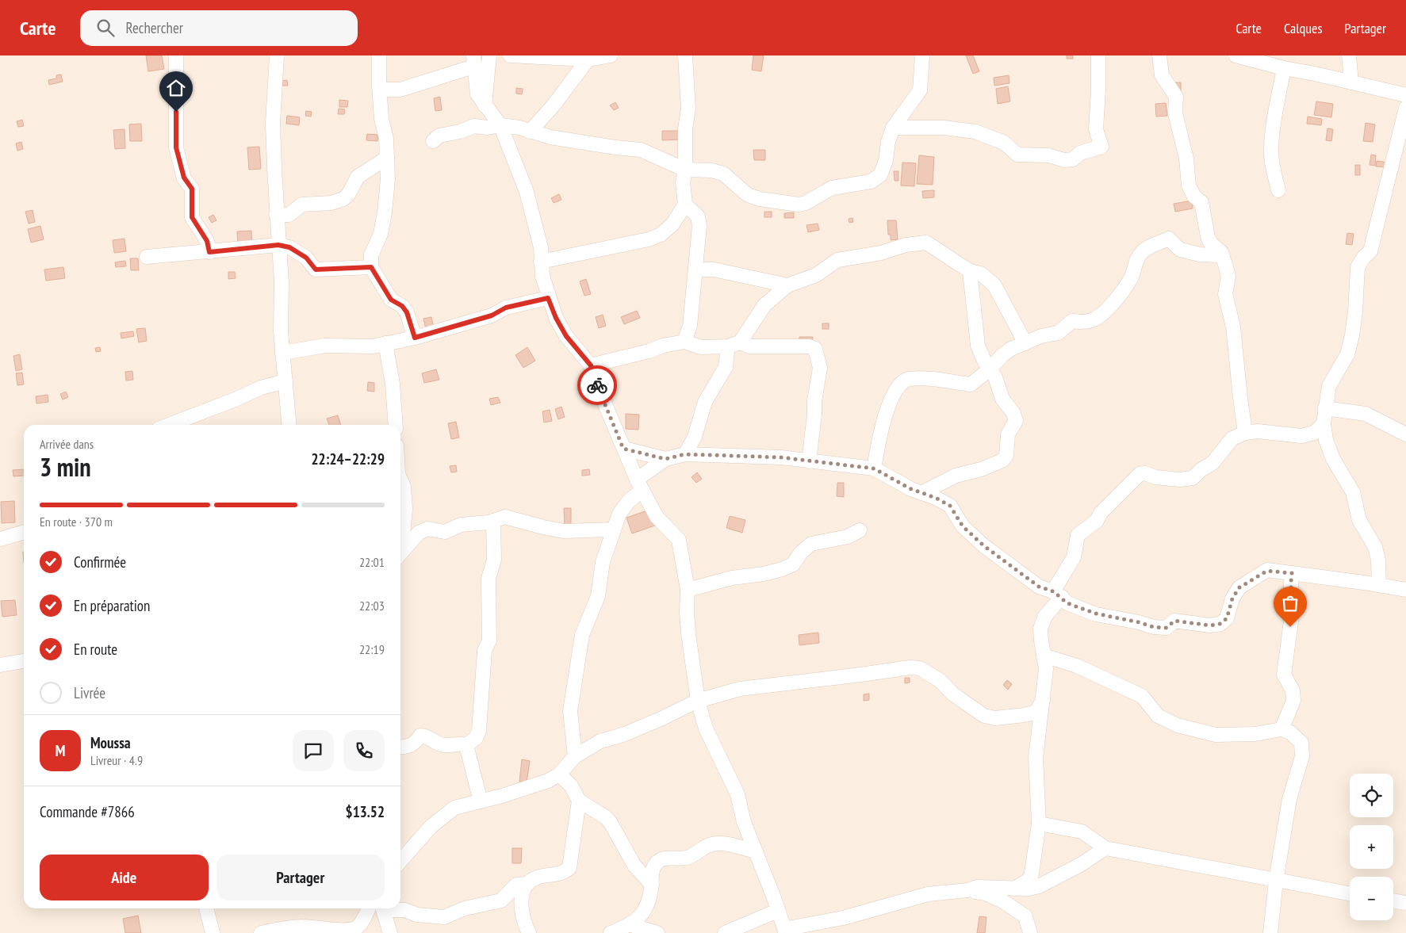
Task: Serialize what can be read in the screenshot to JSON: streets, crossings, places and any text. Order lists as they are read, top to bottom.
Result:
{
  "page": {
    "header": "Carte",
    "search": "Rechercher",
    "nav": ["Carte", "Calques", "Partager"],
    "heading": ["3 min", "Arrivée dans", "22:24–22:29"],
    "panel": [
      "Moussa",
      "Livreur · 4.9",
      "Commande #7866",
      "$13.52"
    ],
    "bar": "En route · 370 m",
    "list": [
      ["Confirmée", "22:01"],
      ["En préparation", "22:03"],
      ["En route", "22:19"],
      "Livrée"
    ],
    "round": "M",
    "map_buttons": ["+", "−"],
    "buttons": ["Aide", "Partager"]
  }
}
